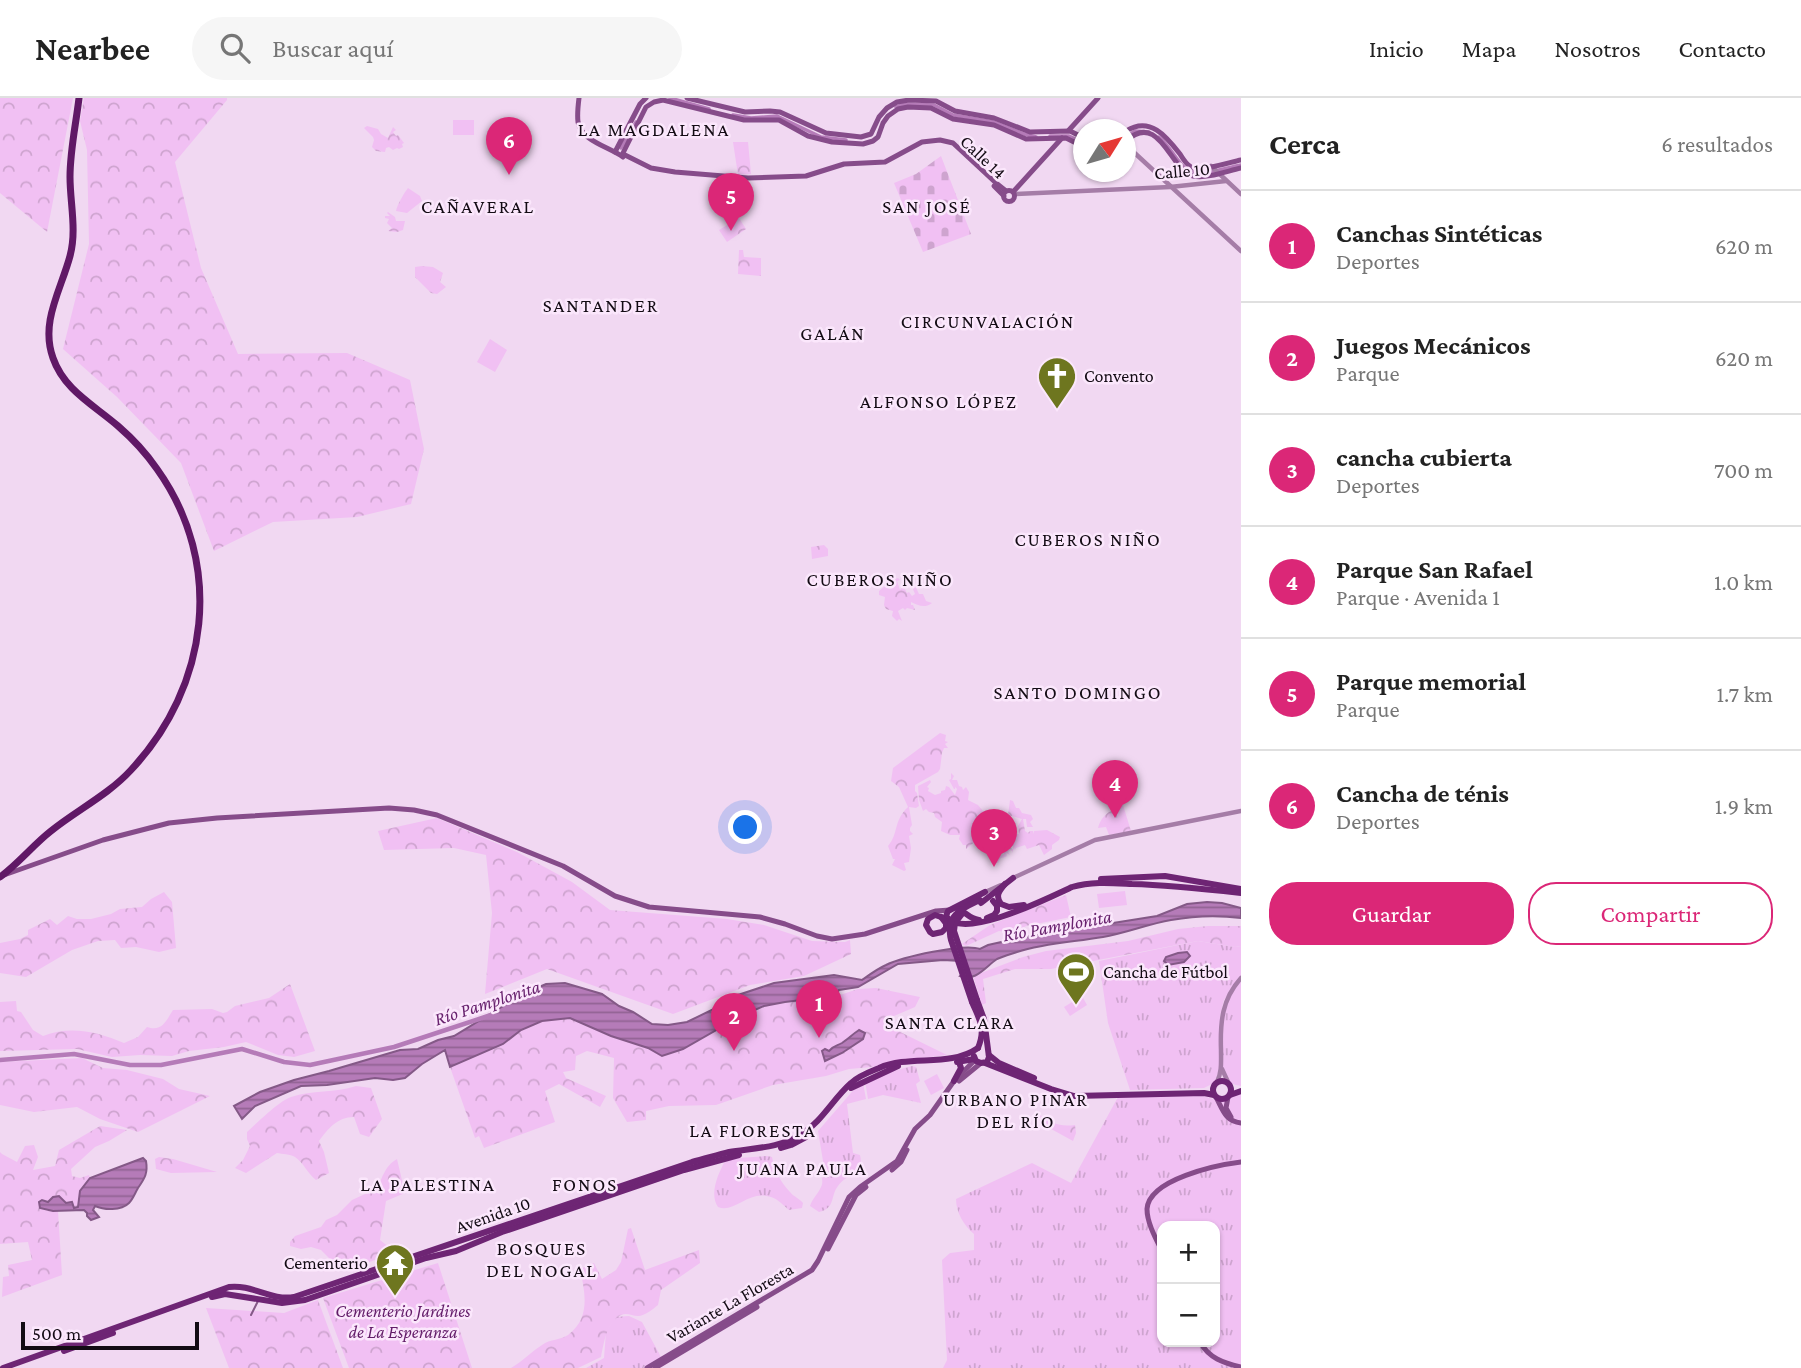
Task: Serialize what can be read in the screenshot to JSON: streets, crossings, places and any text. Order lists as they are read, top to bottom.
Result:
{
  "streets": {
    "main road": ["Calle 14", "Avenida 10", "Variante La Floresta"],
    "street": ["Calle 10"]
  },
  "crossings": [
    ["Calle 14", "Calle 10"],
    ["Avenida 10", "Variante La Floresta"]
  ],
  "districts": [
    "LA MAGDALENA",
    "CAÑAVERAL",
    "SAN JOSÉ",
    "SANTANDER",
    "CIRCUNVALACIÓN",
    "GALÁN",
    "ALFONSO LÓPEZ",
    "CUBEROS NIÑO",
    "CUBEROS NIÑO",
    "SANTO DOMINGO",
    "SANTA CLARA",
    "URBANO PINAR DEL RÍO",
    "LA FLORESTA",
    "JUANA PAULA",
    "LA PALESTINA",
    "FONOS",
    "BOSQUES DEL NOGAL"
  ],
  "water": ["Río Pamplonita"],
  "parks": ["Cementerio Jardines de La Esperanza"],
  "places": {
    "church": ["Convento"],
    "sports": ["Cancha de Fútbol"],
    "temple": ["Cementerio"]
  },
  "scale_bar": "500 m",
  "north": "top right",
  "page": {
    "header": "Nearbee",
    "search": "Buscar aquí",
    "nav": [
      "Inicio",
      "Mapa",
      "Nosotros",
      "Contacto"
    ],
    "heading": ["Cerca", "6 resultados"],
    "pins": [
      "6",
      "5",
      "4",
      "3",
      "1",
      "2"
    ],
    "list": [
      {
        "mark": "1",
        "name": "Canchas Sintéticas",
        "note": "Deportes",
        "value": "620 m"
      },
      {
        "mark": "2",
        "name": "Juegos Mecánicos",
        "note": "Parque",
        "value": "620 m"
      },
      {
        "mark": "3",
        "name": "cancha cubierta",
        "note": "Deportes",
        "value": "700 m"
      },
      {
        "mark": "4",
        "name": "Parque San Rafael",
        "note": "Parque · Avenida 1",
        "value": "1.0 km"
      },
      {
        "mark": "5",
        "name": "Parque memorial",
        "note": "Parque",
        "value": "1.7 km"
      },
      {
        "mark": "6",
        "name": "Cancha de ténis",
        "note": "Deportes",
        "value": "1.9 km"
      }
    ],
    "buttons": ["Guardar", "Compartir"],
    "map_buttons": ["+", "−"],
    "scale": "500 m"
  }
}
